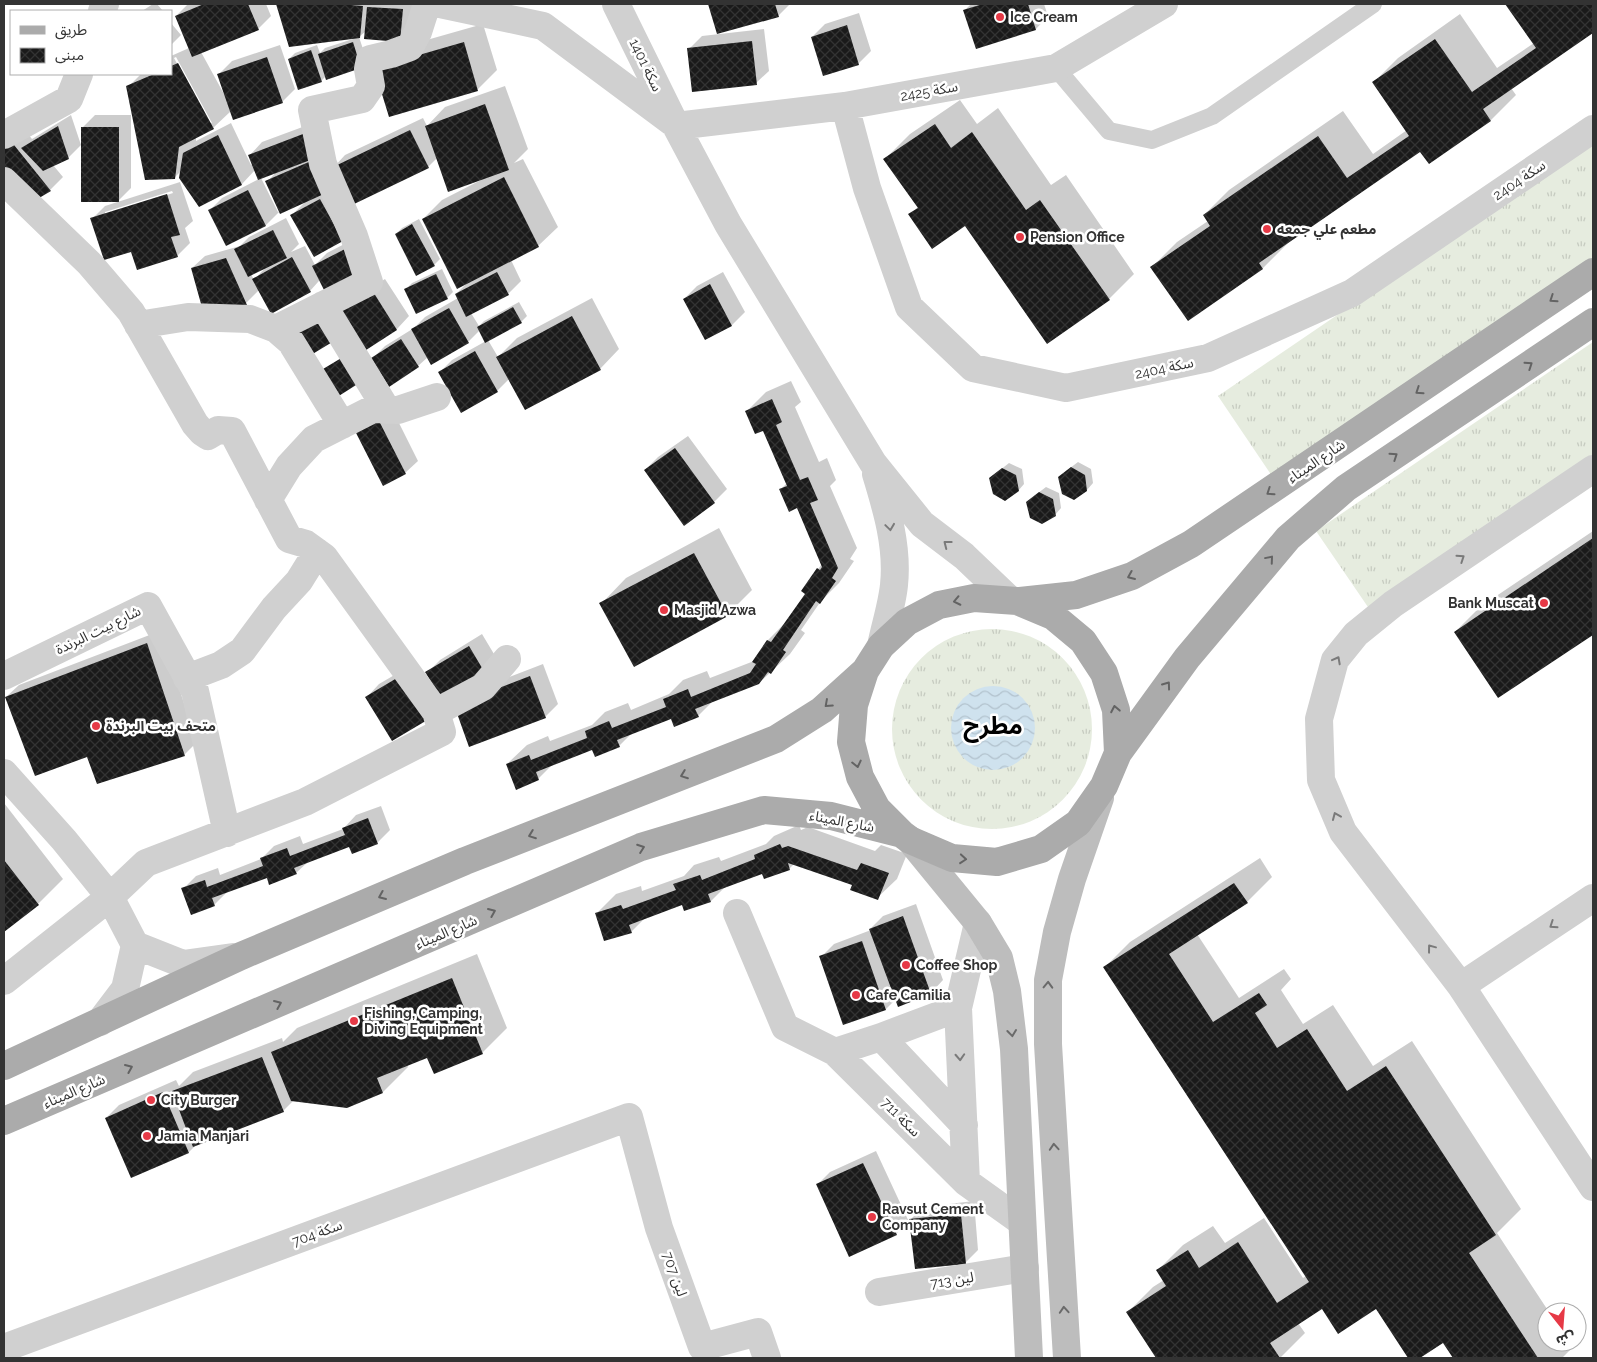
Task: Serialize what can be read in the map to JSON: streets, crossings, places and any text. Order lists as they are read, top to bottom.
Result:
{
  "streets": {
    "main road": ["شارع الميناء"],
    "street": [
      "1401 سكة",
      "سكة 2425",
      "سكة 2404",
      "شارع بيت البرندة",
      "711 سكة",
      "سكة 704",
      "لين 707",
      "713 لين"
    ]
  },
  "crossings": [
    ["1401 سكة", "سكة 2425"],
    ["سكة 2425", "سكة 2404"],
    ["سكة 704", "لين 707"]
  ],
  "districts": ["مطرح"],
  "places": [
    "Ice Cream",
    "مطعم علي جمعه",
    "Pension Office",
    "Bank Muscat",
    "Masjid Azwa",
    "متحف بيت البرندة",
    "Coffee Shop",
    "Cafe Camilia",
    "Fishing, Camping, Diving Equipment",
    "City Burger",
    "Jamia Manjari",
    "Ravsut Cement Company"
  ],
  "legend": ["طريق", "مبنى"],
  "north": "bottom"
}
